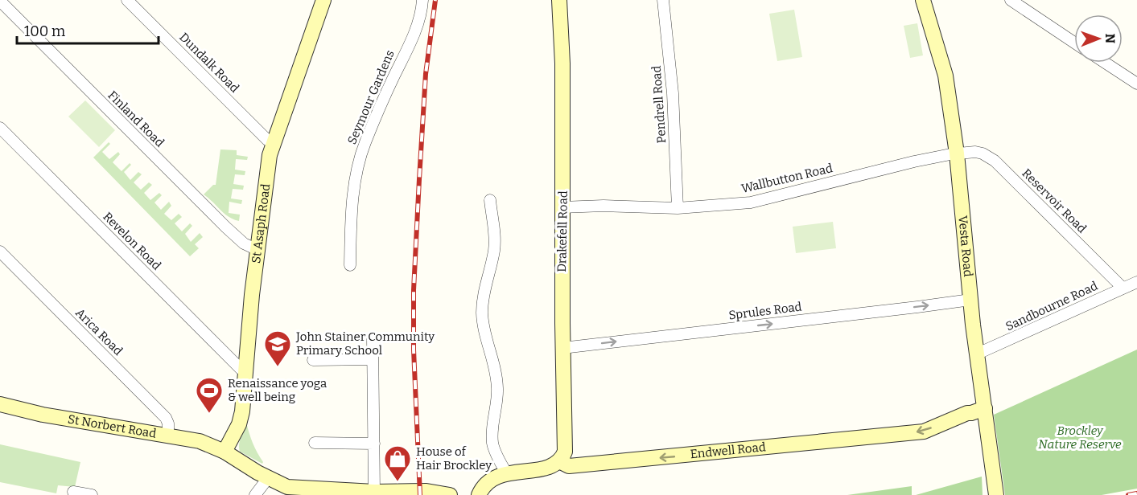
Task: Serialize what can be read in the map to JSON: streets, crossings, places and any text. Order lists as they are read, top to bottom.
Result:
{
  "streets": {
    "street": [
      "Dundalk Road",
      "Seymour Gardens",
      "Pendrell Road",
      "Finland Road",
      "Wallbutton Road",
      "Reservoir Road",
      "St Asaph Road",
      "Drakefell Road",
      "Revelon Road",
      "Vesta Road",
      "Sandbourne Road",
      "Sprules Road",
      "Arica Road",
      "St Norbert Road",
      "Endwell Road"
    ]
  },
  "crossings": [
    ["Dundalk Road", "St Asaph Road"],
    ["Pendrell Road", "Wallbutton Road"],
    ["Finland Road", "St Asaph Road"],
    ["Wallbutton Road", "Reservoir Road"],
    ["Wallbutton Road", "Drakefell Road"],
    ["Wallbutton Road", "Vesta Road"],
    ["Reservoir Road", "Vesta Road"],
    ["Reservoir Road", "Sandbourne Road"],
    ["St Asaph Road", "Revelon Road"],
    ["St Asaph Road", "St Norbert Road"],
    ["Drakefell Road", "Sprules Road"],
    ["Drakefell Road", "Endwell Road"],
    ["Vesta Road", "Sandbourne Road"],
    ["Vesta Road", "Sprules Road"],
    ["Vesta Road", "Endwell Road"],
    ["Arica Road", "St Norbert Road"]
  ],
  "one_way": ["Sprules Road", "Endwell Road"],
  "parks": ["Brockley Nature Reserve"],
  "places": {
    "school or university": ["John Stainer Community Primary School"],
    "sports": ["Renaissance yoga & well being"],
    "shop": ["House of Hair Brockley"]
  },
  "scale_bar": "100 m",
  "north": "right"
}
